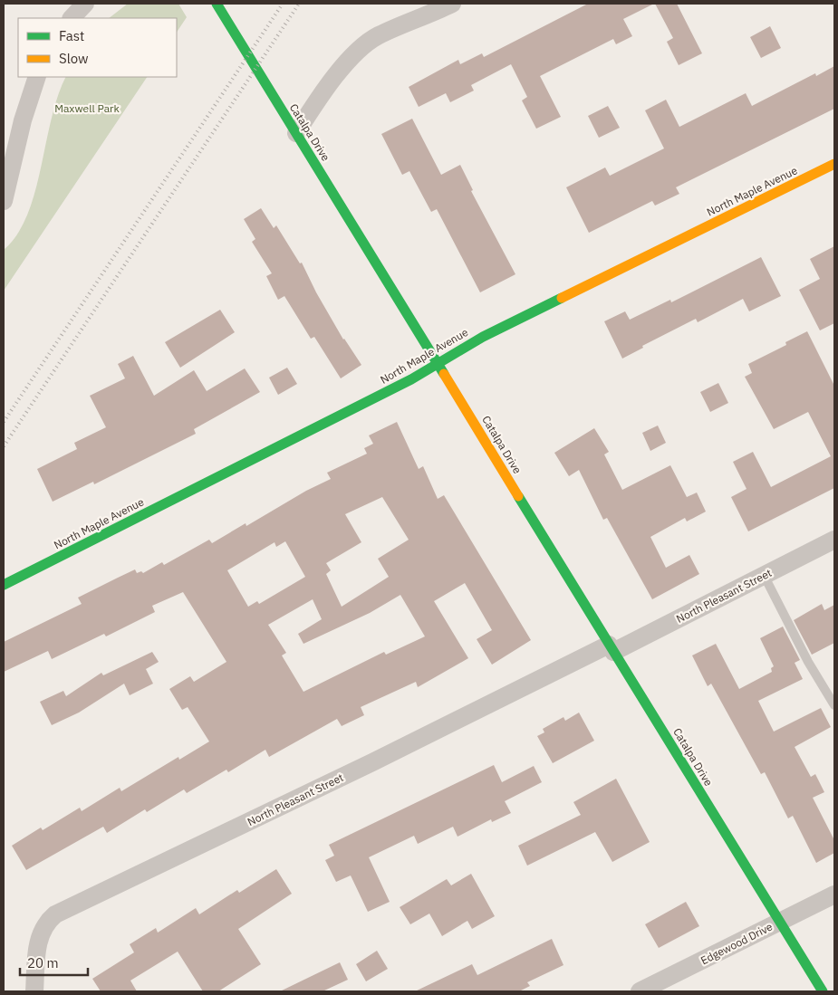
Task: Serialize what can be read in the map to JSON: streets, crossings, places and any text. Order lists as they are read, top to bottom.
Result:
{
  "streets": {
    "street": [
      "Catalpa Drive",
      "North Maple Avenue",
      "North Pleasant Street",
      "Edgewood Drive"
    ]
  },
  "crossings": [
    ["Catalpa Drive", "North Maple Avenue"],
    ["Catalpa Drive", "North Pleasant Street"],
    ["Catalpa Drive", "Edgewood Drive"]
  ],
  "parks": ["Maxwell Park"],
  "legend": ["Fast", "Slow"],
  "scale_bar": "20 m"
}
